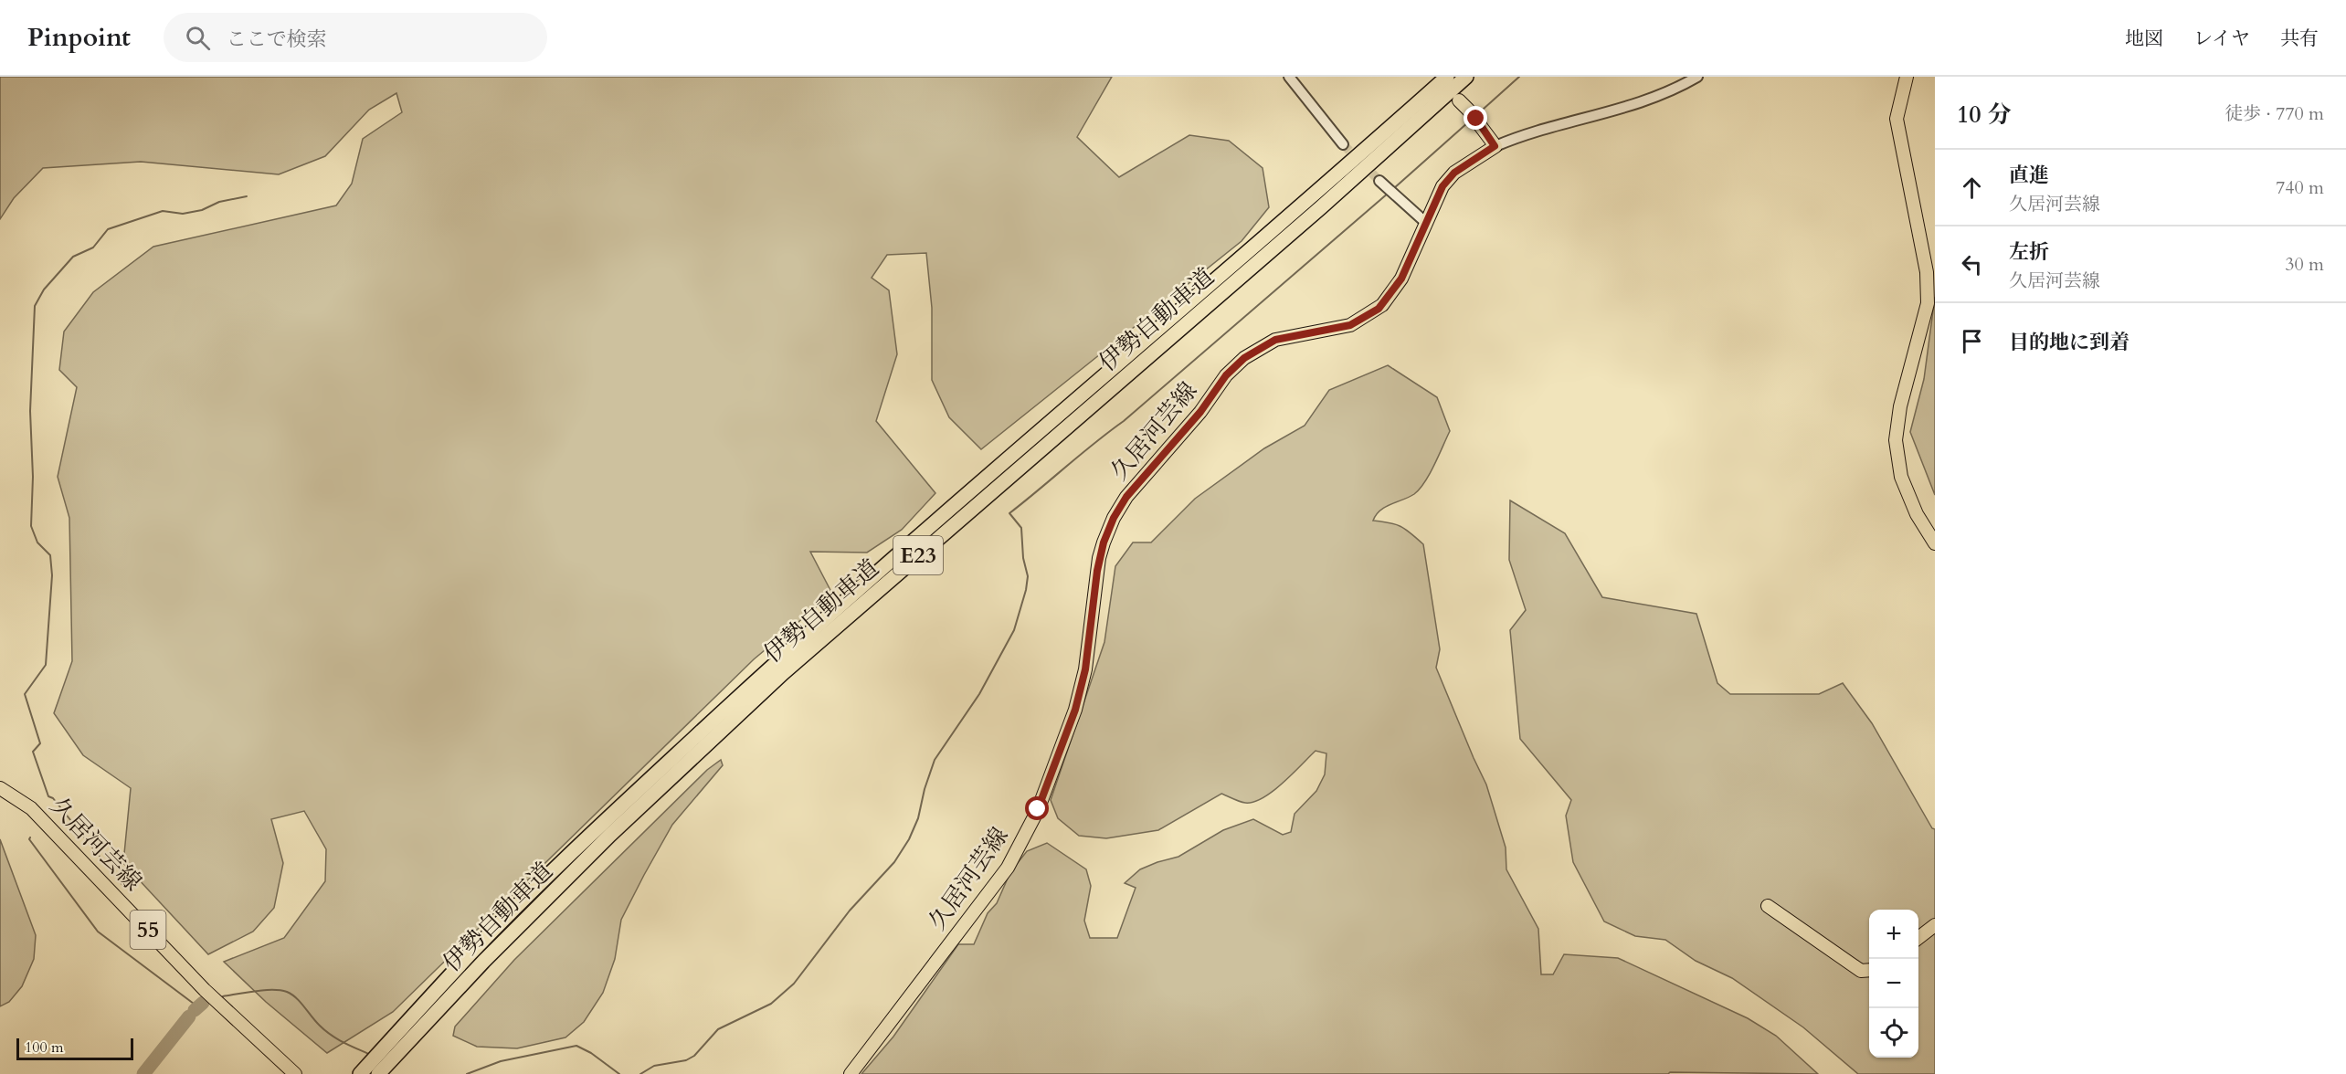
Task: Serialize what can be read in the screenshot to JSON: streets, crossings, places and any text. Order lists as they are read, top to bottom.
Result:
{
  "streets": {
    "highway": ["伊勢自動車道", "E23"],
    "main road": ["久居河芸線", "55"]
  },
  "scale_bar": "100 m",
  "page": {
    "header": "Pinpoint",
    "search": "ここで検索",
    "nav": ["地図", "レイヤ", "共有"],
    "heading": ["10 分", "徒歩 · 770 m"],
    "list": [
      ["直進", "久居河芸線", "740 m"],
      ["左折", "久居河芸線", "30 m"],
      "目的地に到着"
    ],
    "map_buttons": ["+", "−"],
    "scale": "100 m"
  }
}
